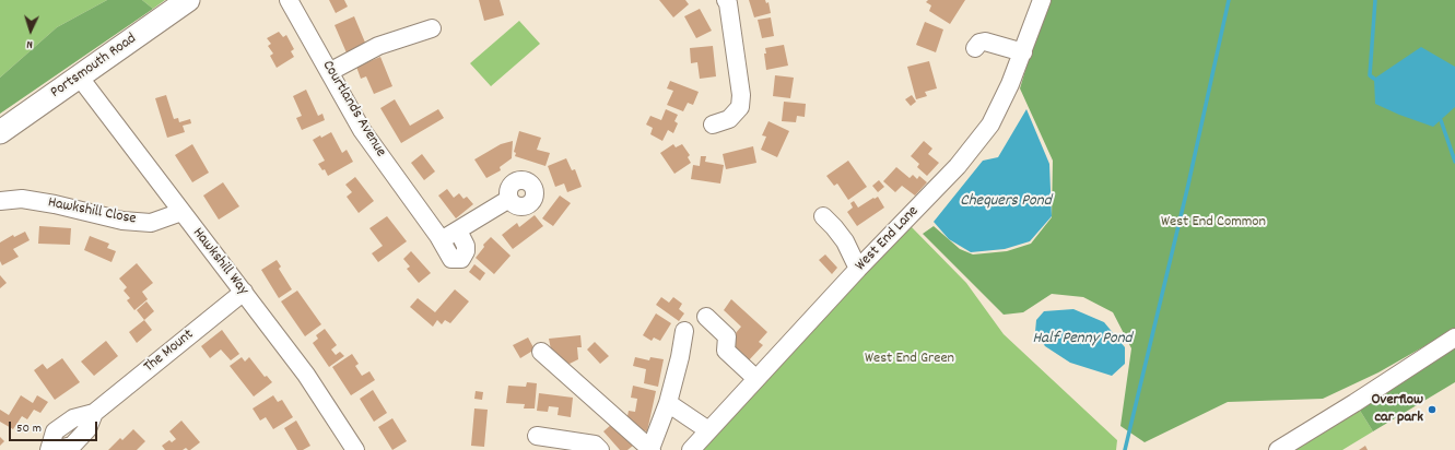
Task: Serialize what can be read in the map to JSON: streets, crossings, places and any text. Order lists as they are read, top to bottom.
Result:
{
  "streets": {
    "main road": ["Portsmouth Road"],
    "street": [
      "Courtlands Avenue",
      "Hawkshill Close",
      "West End Lane",
      "Hawkshill Way",
      "The Mount"
    ]
  },
  "crossings": [
    ["Portsmouth Road", "Hawkshill Way"],
    ["Hawkshill Close", "Hawkshill Way"],
    ["Hawkshill Way", "The Mount"]
  ],
  "water": ["Chequers Pond", "Half Penny Pond"],
  "parks": ["West End Common", "West End Green"],
  "places": ["Overflow car park"],
  "scale_bar": "50 m",
  "north": "bottom"
}
